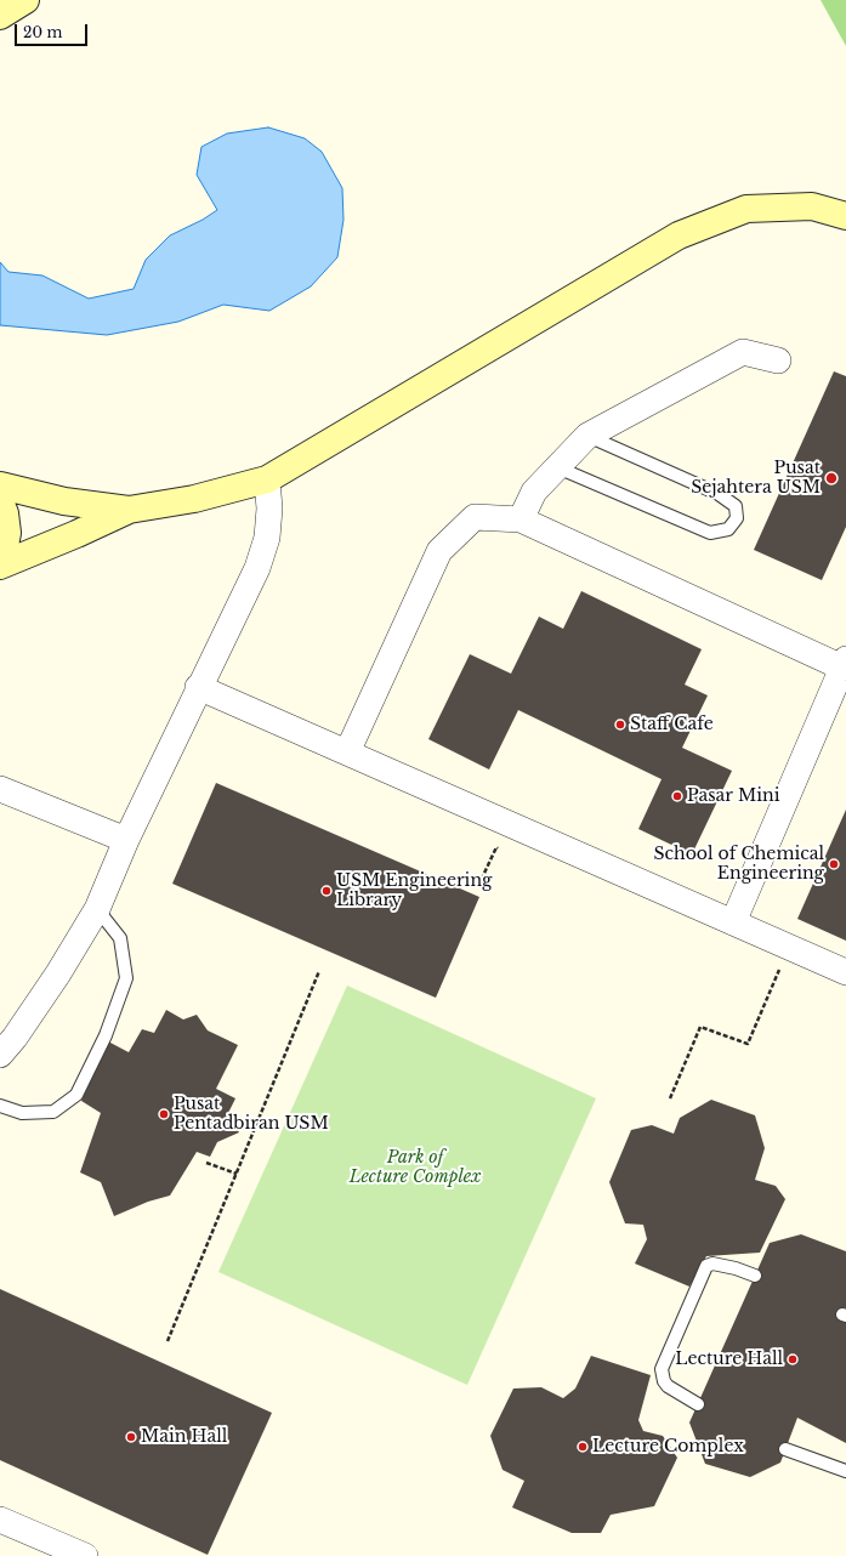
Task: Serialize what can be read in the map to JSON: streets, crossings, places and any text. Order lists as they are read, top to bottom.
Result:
{
  "parks": ["Park of Lecture Complex"],
  "places": [
    "Pusat Sejahtera USM",
    "Staff Cafe",
    "Pasar Mini",
    "School of Chemical Engineering",
    "USM Engineering Library",
    "Pusat Pentadbiran USM",
    "Lecture Hall",
    "Main Hall",
    "Lecture Complex"
  ],
  "scale_bar": "20 m"
}
